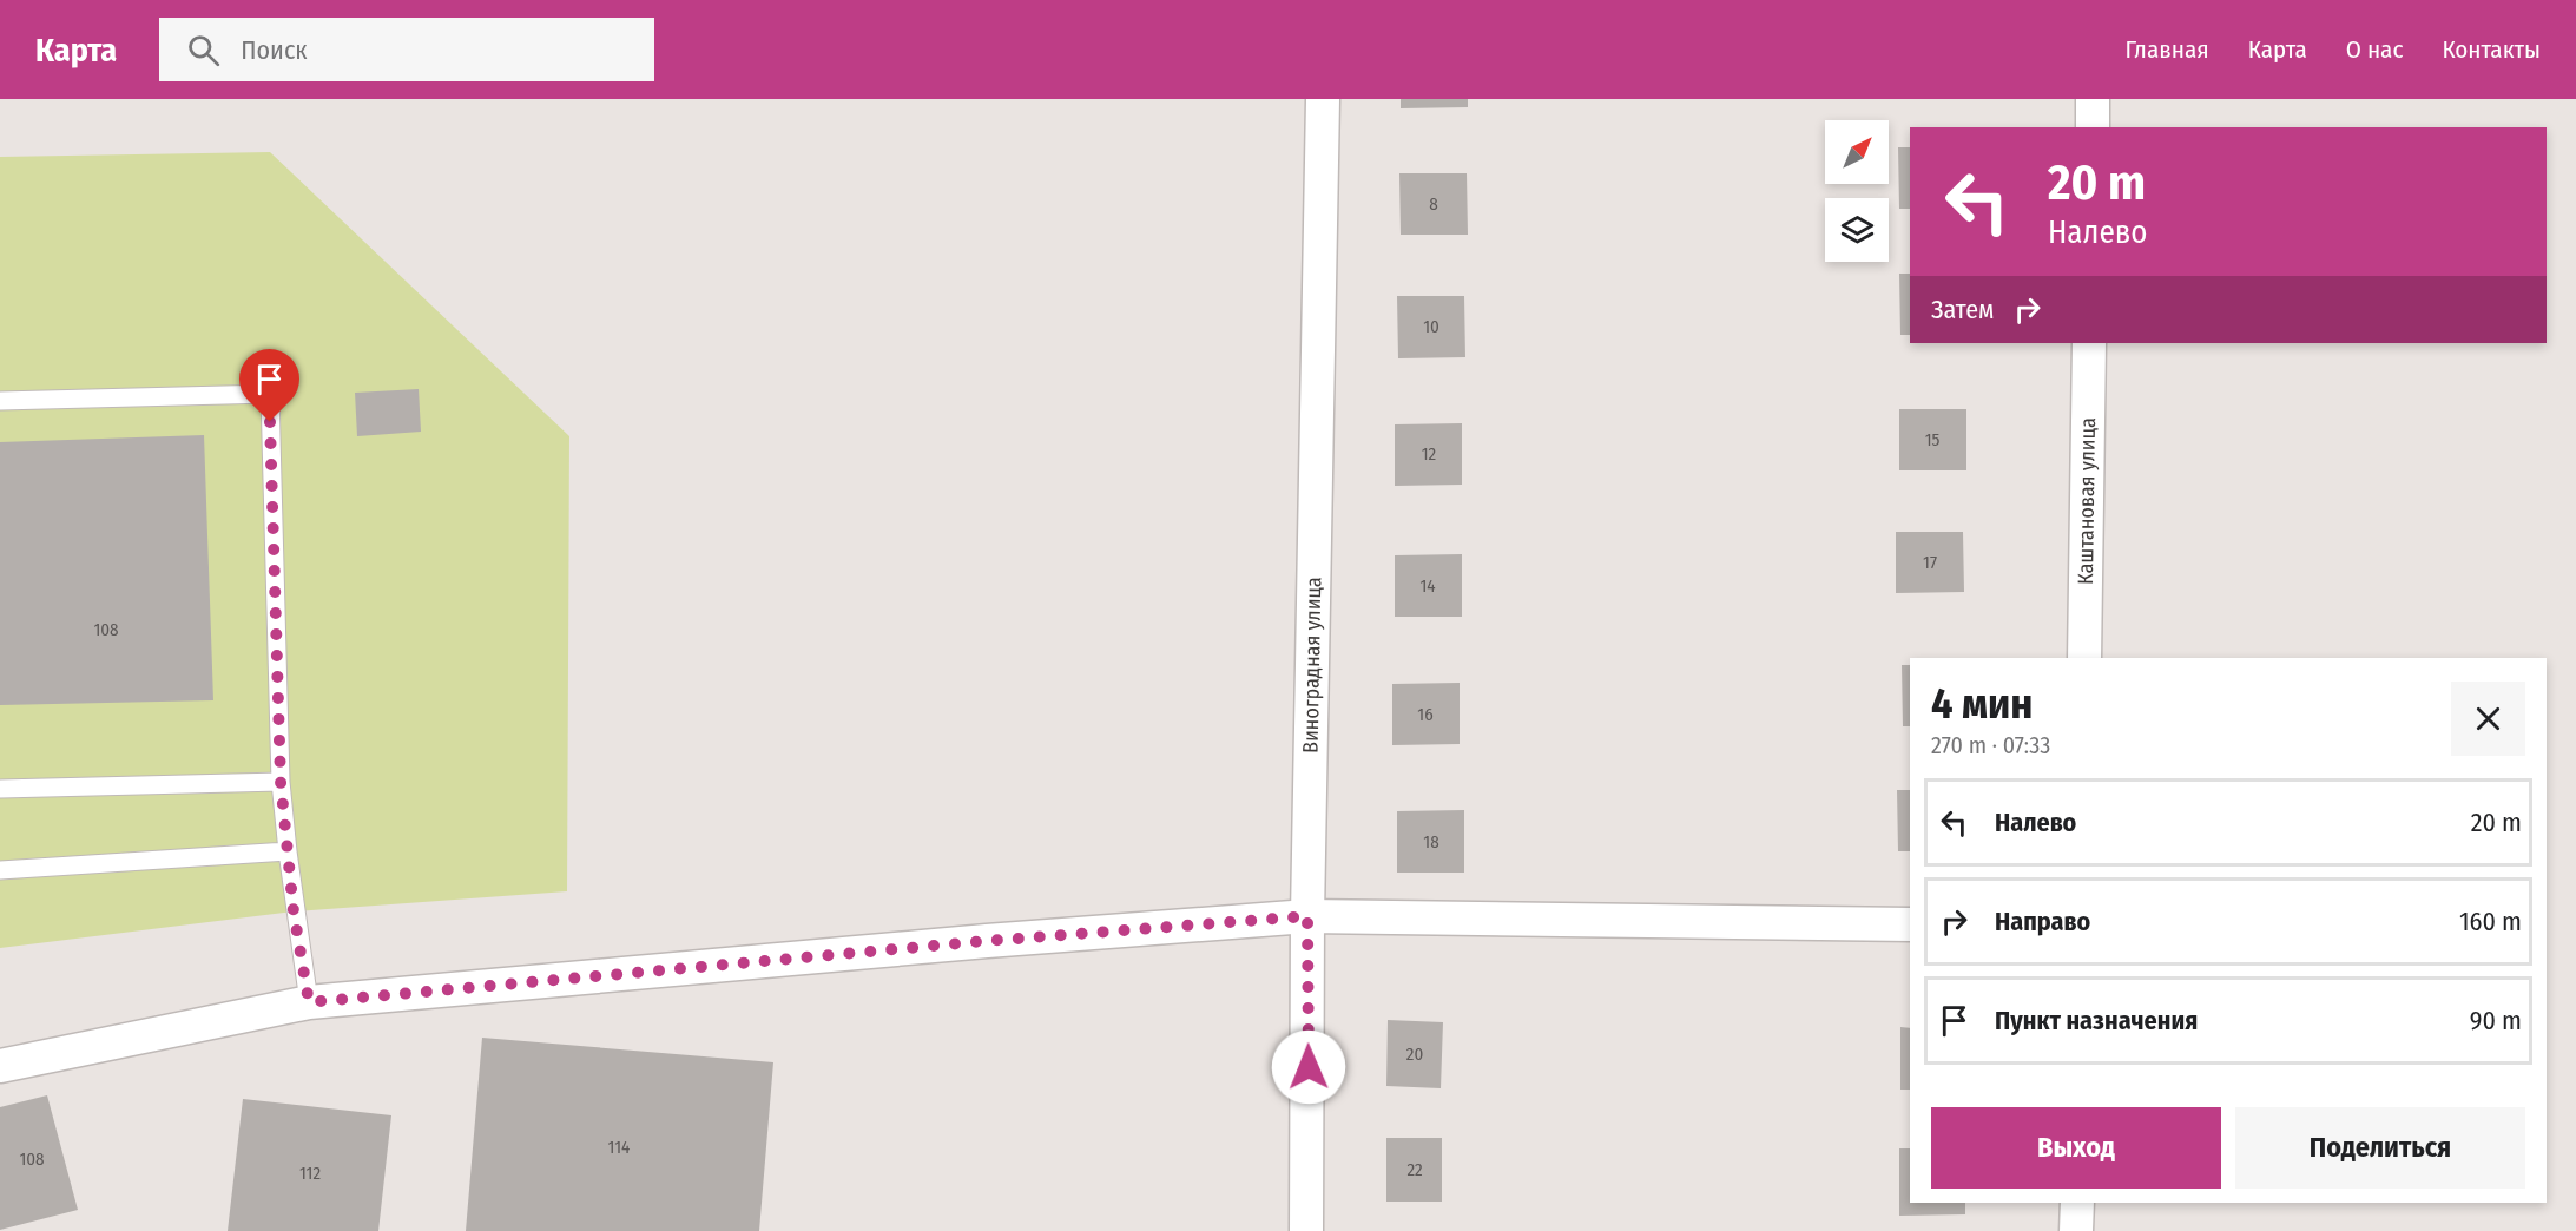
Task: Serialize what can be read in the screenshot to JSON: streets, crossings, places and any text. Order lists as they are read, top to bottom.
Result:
{
  "streets": {
    "street": ["Каштановая улица", "Виноградная улица"]
  },
  "house_numbers": [
    "8",
    "10",
    "15",
    "12",
    "17",
    "14",
    "108",
    "16",
    "18",
    "20",
    "114",
    "108",
    "22",
    "112"
  ],
  "north": "top right",
  "page": {
    "header": "Карта",
    "search": "Поиск",
    "nav": [
      "Главная",
      "Карта",
      "О нас",
      "Контакты"
    ],
    "turn": ["20 m", "Налево"],
    "then": "Затем",
    "heading": ["4 мин", "270 m · 07:33"],
    "list": [
      {
        "name": "Налево",
        "value": "20 m"
      },
      {
        "name": "Направо",
        "value": "160 m"
      },
      {
        "name": "Пункт назначения",
        "value": "90 m"
      }
    ],
    "buttons": ["Выход", "Поделиться"]
  }
}
